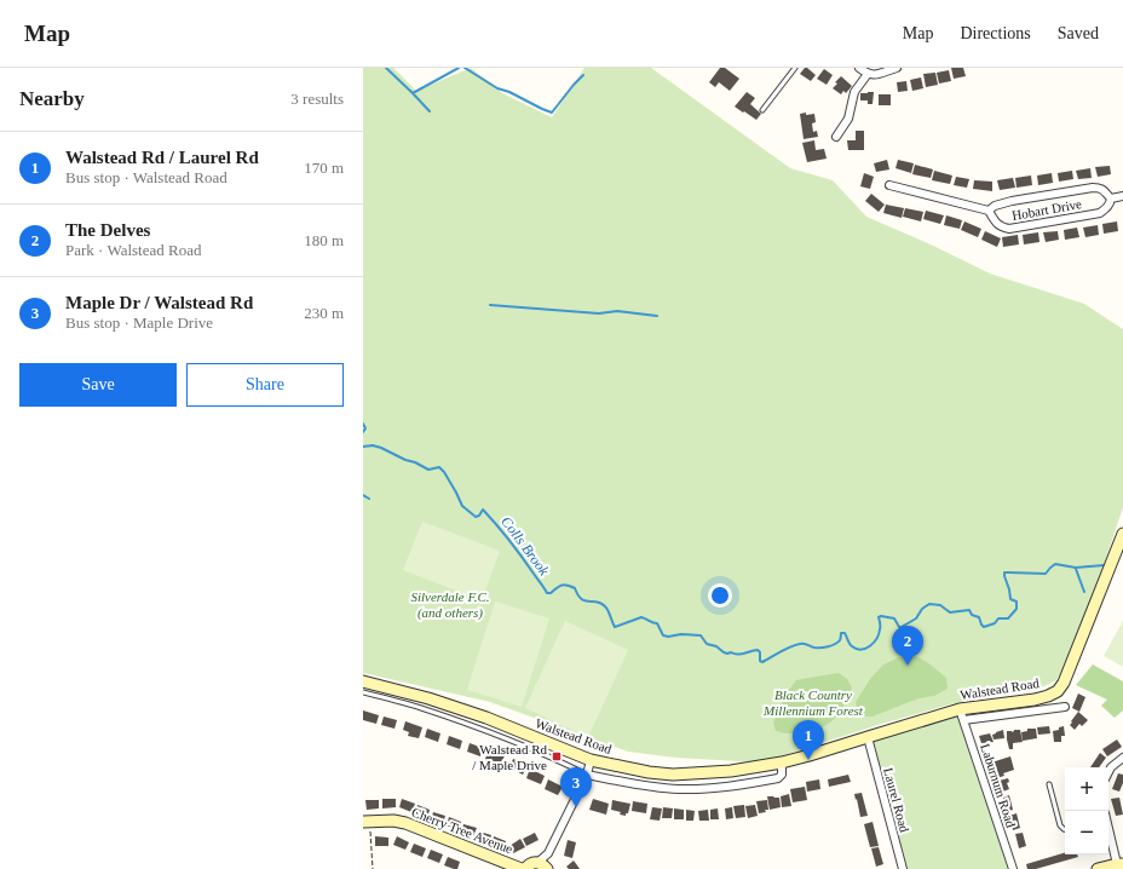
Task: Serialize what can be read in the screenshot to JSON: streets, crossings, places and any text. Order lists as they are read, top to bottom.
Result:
{
  "streets": {
    "street": [
      "Hobart Drive",
      "Walstead Road",
      "Laburnum Road",
      "Laurel Road",
      "Cherry Tree Avenue"
    ]
  },
  "crossings": [
    ["Walstead Road", "Laburnum Road"],
    ["Walstead Road", "Laurel Road"]
  ],
  "water": ["Colls Brook"],
  "parks": ["Silverdale F.C. (and others)", "Black Country Millennium Forest"],
  "places": {
    "transit": ["Walstead Rd / Maple Drive"]
  },
  "page": {
    "header": "Map",
    "nav": ["Map", "Directions", "Saved"],
    "heading": ["Nearby", "3 results"],
    "list": [
      {
        "mark": "1",
        "name": "Walstead Rd / Laurel Rd",
        "note": "Bus stop · Walstead Road",
        "value": "170 m"
      },
      {
        "mark": "2",
        "name": "The Delves",
        "note": "Park · Walstead Road",
        "value": "180 m"
      },
      {
        "mark": "3",
        "name": "Maple Dr / Walstead Rd",
        "note": "Bus stop · Maple Drive",
        "value": "230 m"
      }
    ],
    "buttons": ["Save", "Share"],
    "pins": ["2", "1", "3"],
    "map_buttons": ["+", "−"]
  }
}
